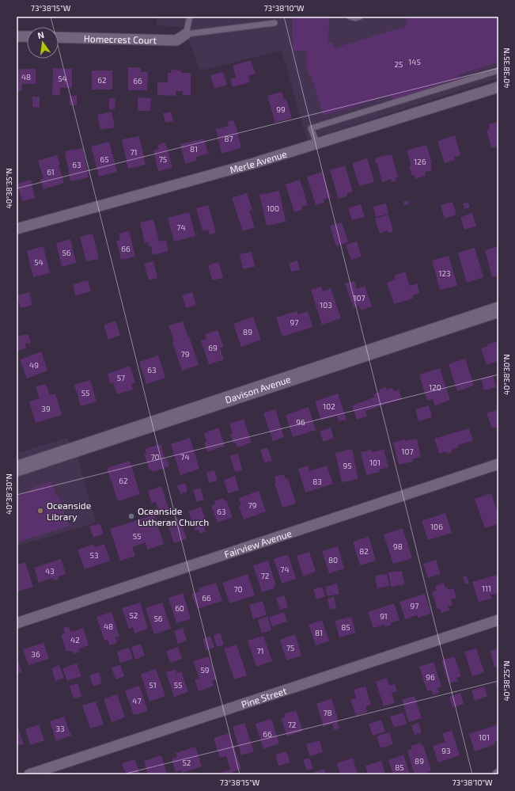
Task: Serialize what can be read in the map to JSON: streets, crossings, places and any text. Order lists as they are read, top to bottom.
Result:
{
  "streets": {
    "main road": ["Davison Avenue"],
    "street": [
      "Homecrest Court",
      "Merle Avenue",
      "Fairview Avenue",
      "Pine Street"
    ]
  },
  "places": ["Oceanside Library", "Oceanside Lutheran Church"],
  "house_numbers": [
    "145",
    "25",
    "48",
    "54",
    "62",
    "66",
    "99",
    "87",
    "81",
    "71",
    "65",
    "75",
    "126",
    "63",
    "61",
    "100",
    "74",
    "66",
    "56",
    "54",
    "123",
    "107",
    "103",
    "97",
    "89",
    "69",
    "79",
    "49",
    "63",
    "57",
    "120",
    "55",
    "102",
    "39",
    "96",
    "107",
    "70",
    "74",
    "101",
    "95",
    "62",
    "83",
    "79",
    "63",
    "106",
    "55",
    "98",
    "82",
    "53",
    "80",
    "74",
    "43",
    "72",
    "111",
    "70",
    "66",
    "97",
    "60",
    "52",
    "91",
    "56",
    "48",
    "85",
    "81",
    "42",
    "75",
    "71",
    "36",
    "59",
    "96",
    "51",
    "55",
    "47",
    "78",
    "72",
    "33",
    "66",
    "101",
    "93",
    "89",
    "52",
    "85"
  ],
  "north": "top",
  "coordinates": [
    "73°38'15\"W",
    "73°38'10\"W",
    "40°38'35\"N",
    "40°38'30\"N",
    "40°38'25\"N"
  ]
}
